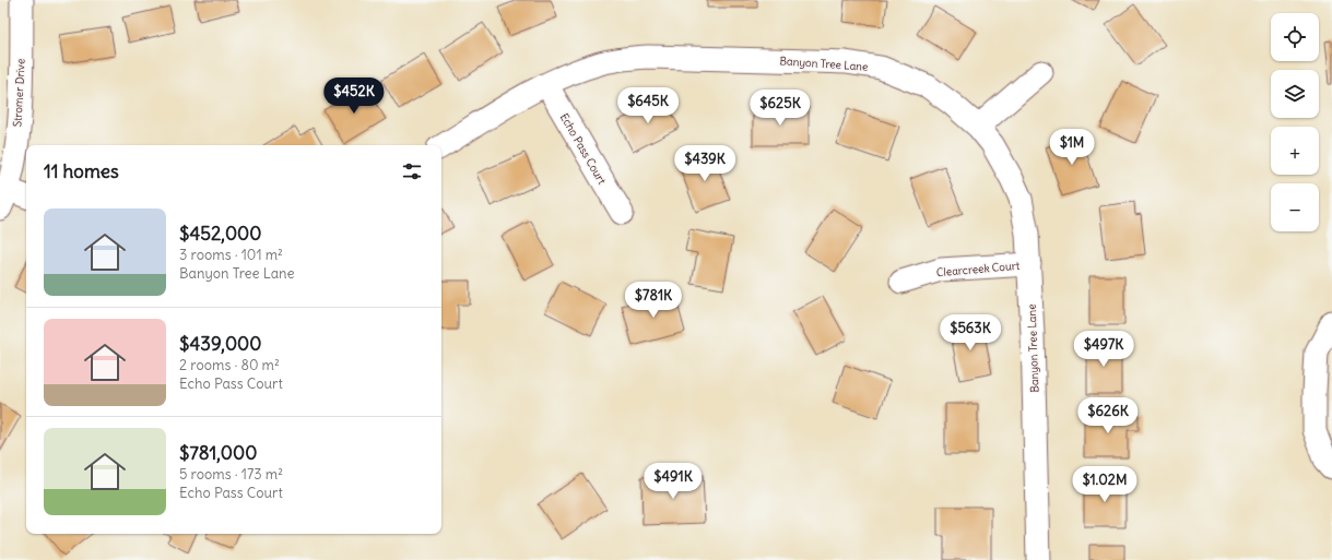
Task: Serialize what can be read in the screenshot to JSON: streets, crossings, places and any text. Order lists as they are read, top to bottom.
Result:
{
  "streets": {
    "street": [
      "Banyon Tree Lane",
      "Stromer Drive",
      "Echo Pass Court",
      "Clearcreek Court"
    ]
  },
  "crossings": [
    ["Banyon Tree Lane", "Echo Pass Court"],
    ["Banyon Tree Lane", "Clearcreek Court"]
  ],
  "page": {
    "map_buttons": ["+", "−"],
    "price": [
      "$452K",
      "$645K",
      "$625K",
      "$1M",
      "$439K",
      "$781K",
      "$563K",
      "$497K",
      "$626K",
      "$491K",
      "$1.02M"
    ],
    "heading": "11 homes",
    "list": [
      {
        "name": "$452,000",
        "note": "3 rooms · 101 m² · Banyon Tree Lane"
      },
      {
        "name": "$439,000",
        "note": "2 rooms · 80 m² · Echo Pass Court"
      },
      {
        "name": "$781,000",
        "note": "5 rooms · 173 m² · Echo Pass Court"
      }
    ]
  }
}
